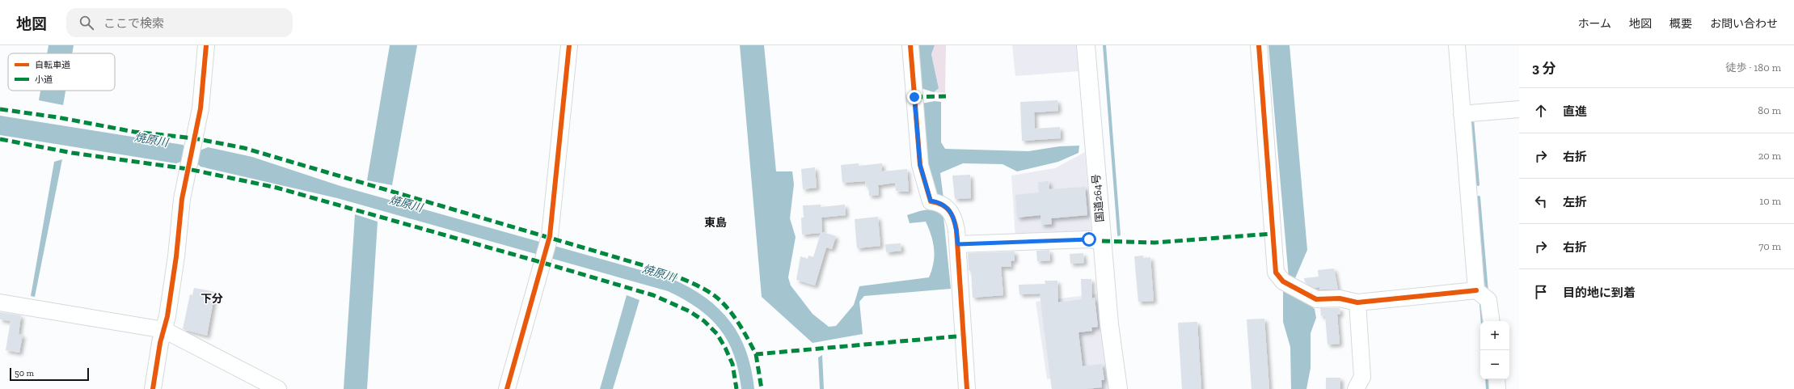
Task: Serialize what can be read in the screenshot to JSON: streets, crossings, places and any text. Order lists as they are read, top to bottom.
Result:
{
  "streets": {
    "highway": ["国道264号"]
  },
  "districts": ["東島", "下分"],
  "water": ["焼原川"],
  "legend": ["自転車道", "小道"],
  "scale_bar": "50 m",
  "page": {
    "header": "地図",
    "search": "ここで検索",
    "nav": [
      "ホーム",
      "地図",
      "概要",
      "お問い合わせ"
    ],
    "heading": ["3 分", "徒歩 · 180 m"],
    "list": [
      ["直進", "80 m"],
      ["右折", "20 m"],
      ["左折", "10 m"],
      ["右折", "70 m"],
      "目的地に到着"
    ],
    "map_buttons": ["+", "−"],
    "scale": "50 m"
  }
}
